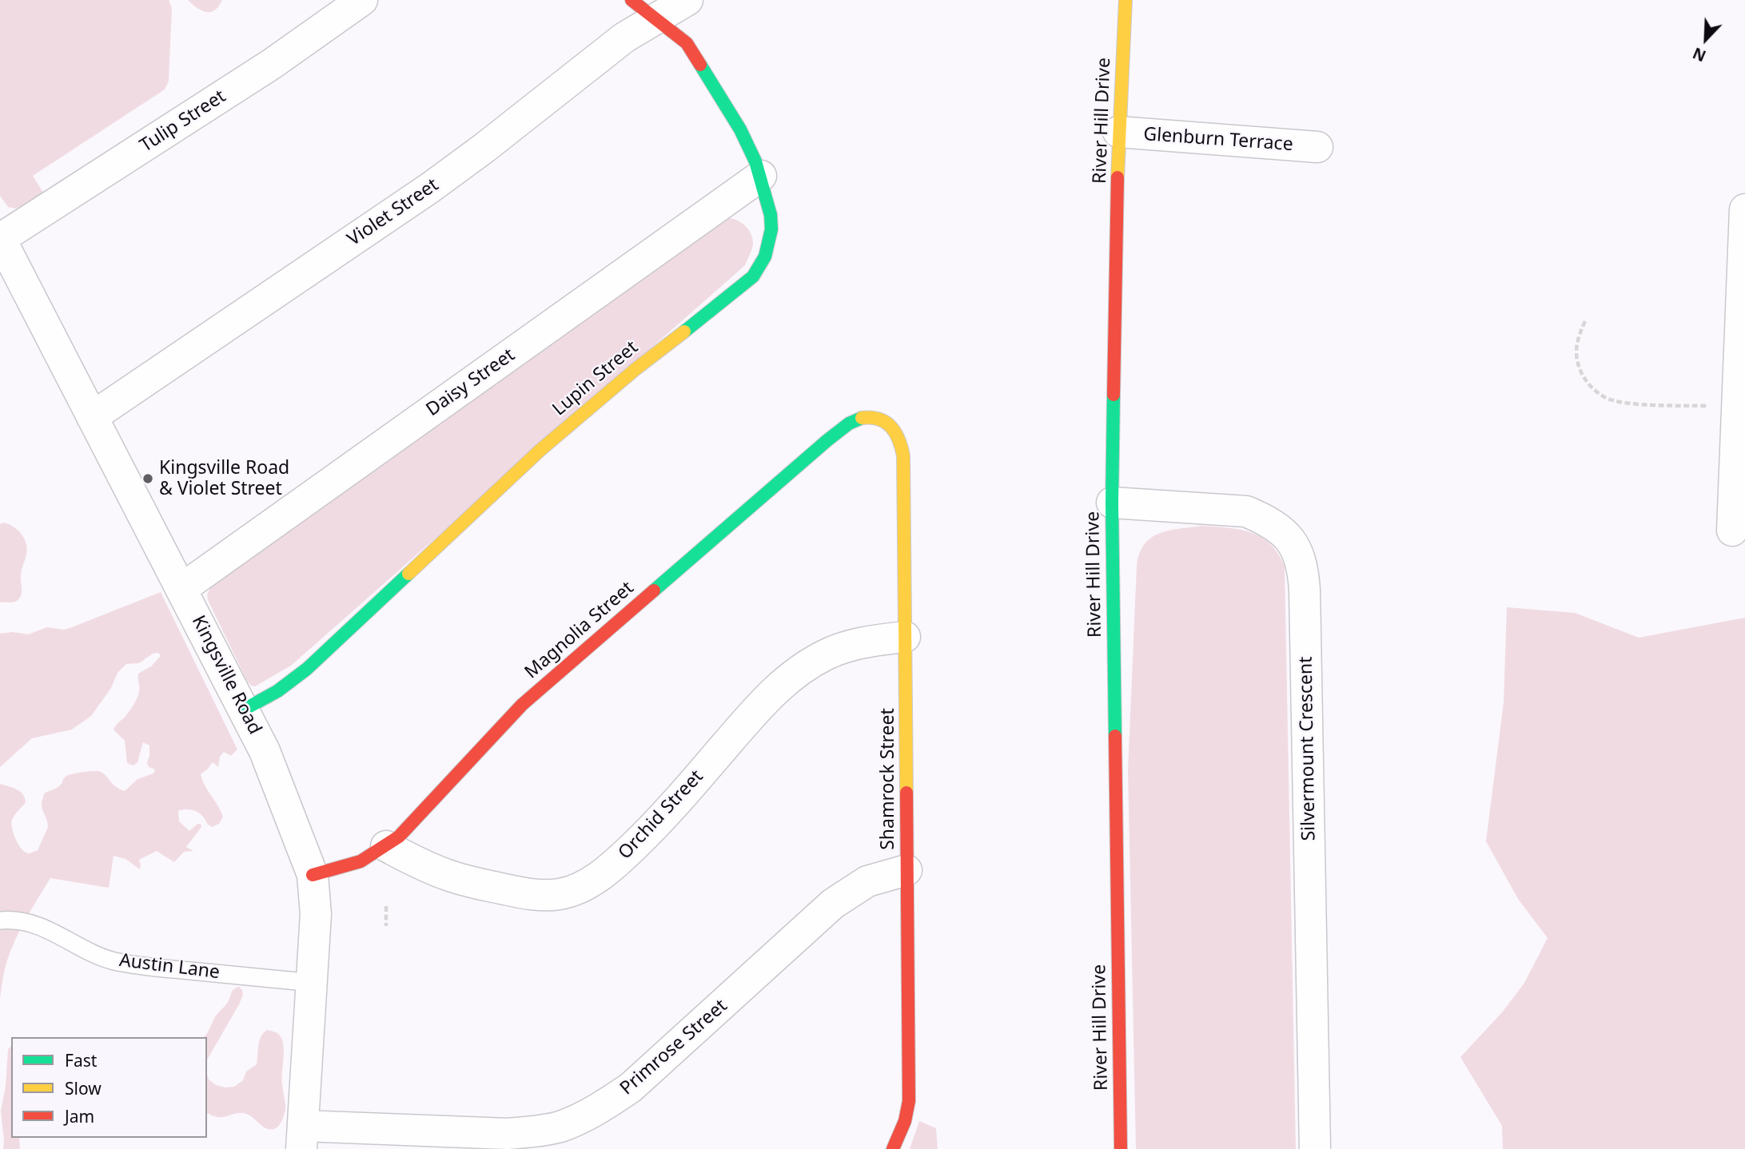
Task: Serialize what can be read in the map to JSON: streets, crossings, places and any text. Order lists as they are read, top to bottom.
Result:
{
  "streets": {
    "street": [
      "River Hill Drive",
      "Tulip Street",
      "Glenburn Terrace",
      "Violet Street",
      "Lupin Street",
      "Daisy Street",
      "Magnolia Street",
      "Kingsville Road",
      "Silvermount Crescent",
      "Shamrock Street",
      "Orchid Street",
      "Primrose Street"
    ],
    "lane": ["Austin Lane"]
  },
  "crossings": [
    ["River Hill Drive", "Glenburn Terrace"],
    ["River Hill Drive", "Silvermount Crescent"],
    ["Tulip Street", "Kingsville Road"],
    ["Violet Street", "Lupin Street"],
    ["Violet Street", "Kingsville Road"],
    ["Lupin Street", "Daisy Street"],
    ["Lupin Street", "Kingsville Road"],
    ["Daisy Street", "Kingsville Road"],
    ["Magnolia Street", "Kingsville Road"],
    ["Magnolia Street", "Shamrock Street"],
    ["Magnolia Street", "Orchid Street"],
    ["Kingsville Road", "Austin Lane"],
    ["Kingsville Road", "Primrose Street"],
    ["Shamrock Street", "Orchid Street"],
    ["Shamrock Street", "Primrose Street"]
  ],
  "places": ["Kingsville Road & Violet Street"],
  "legend": ["Fast", "Slow", "Jam"],
  "north": "bottom left"
}
